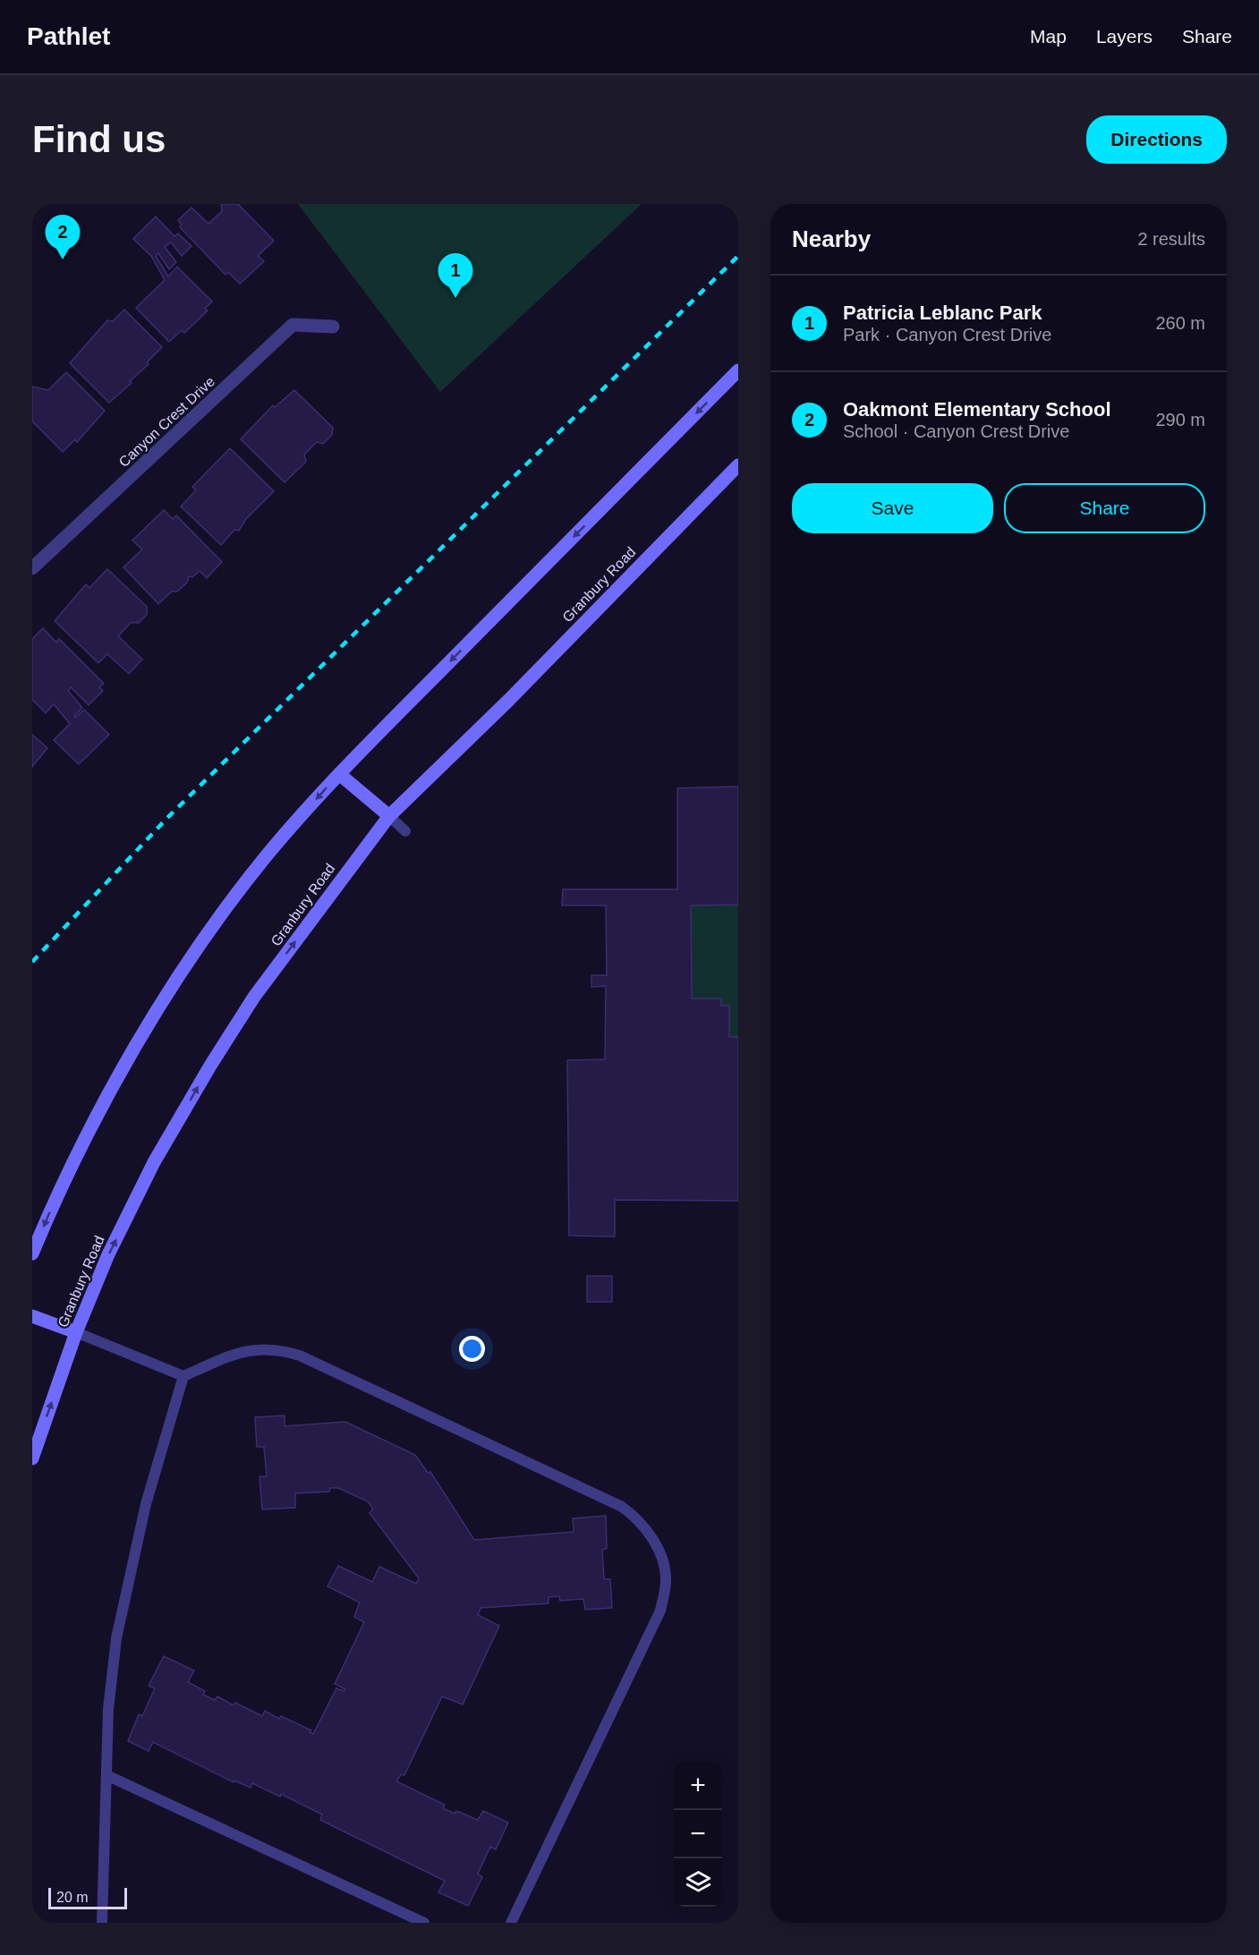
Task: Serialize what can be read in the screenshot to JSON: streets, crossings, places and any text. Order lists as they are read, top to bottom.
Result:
{
  "streets": {
    "main road": ["Granbury Road"],
    "street": ["Canyon Crest Drive"]
  },
  "scale_bar": "20 m",
  "page": {
    "header": "Pathlet",
    "nav": ["Map", "Layers", "Share"],
    "buttons": [
      "Directions",
      ["Save", "Share"]
    ],
    "title": "Find us",
    "heading": ["Nearby", "2 results"],
    "pins": ["2", "1"],
    "list": [
      {
        "mark": "1",
        "name": "Patricia Leblanc Park",
        "note": "Park · Canyon Crest Drive",
        "value": "260 m"
      },
      {
        "mark": "2",
        "name": "Oakmont Elementary School",
        "note": "School · Canyon Crest Drive",
        "value": "290 m"
      }
    ],
    "map_buttons": ["+", "−"],
    "scale": "20 m"
  }
}
